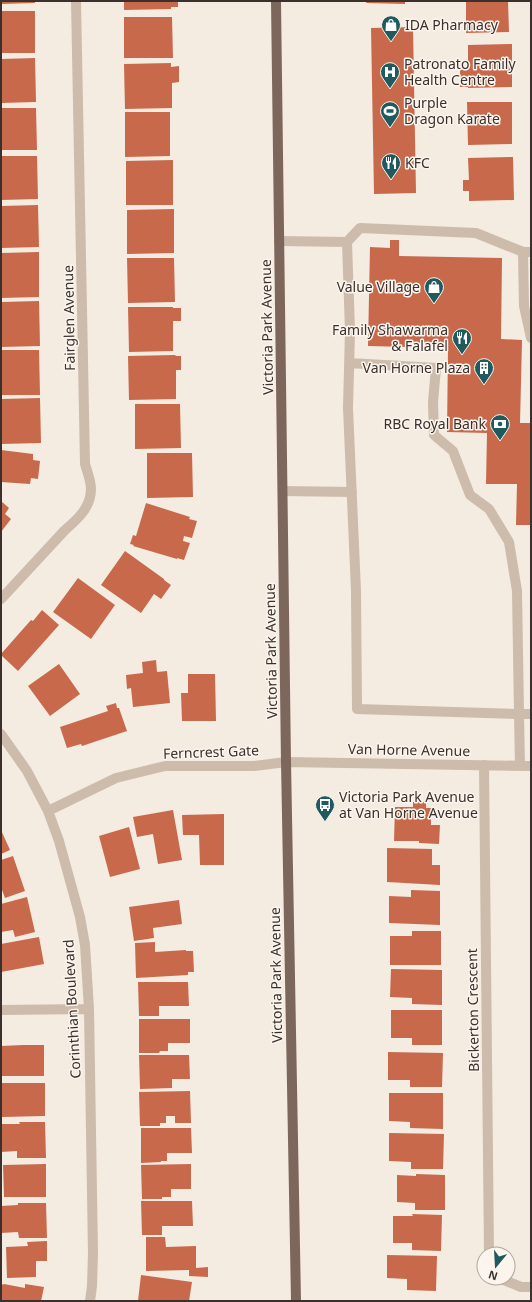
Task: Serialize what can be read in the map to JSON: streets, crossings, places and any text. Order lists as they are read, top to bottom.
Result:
{
  "streets": {
    "main road": ["Victoria Park Avenue"],
    "street": [
      "Fairglen Avenue",
      "Van Horne Avenue",
      "Ferncrest Gate",
      "Corinthian Boulevard",
      "Bickerton Crescent"
    ]
  },
  "crossings": [
    ["Victoria Park Avenue", "Van Horne Avenue"],
    ["Victoria Park Avenue", "Ferncrest Gate"],
    ["Van Horne Avenue", "Ferncrest Gate"],
    ["Van Horne Avenue", "Bickerton Crescent"],
    ["Ferncrest Gate", "Corinthian Boulevard"]
  ],
  "places": {
    "shop": ["IDA Pharmacy", "Value Village"],
    "hospital": ["Patronato Family Health Centre"],
    "sports": ["Purple Dragon Karate"],
    "restaurant": ["KFC", "Family Shawarma & Falafel"],
    "building": ["Van Horne Plaza"],
    "bank": ["RBC Royal Bank"],
    "bus stop": ["Victoria Park Avenue at Van Horne Avenue"]
  },
  "north": "bottom"
}
